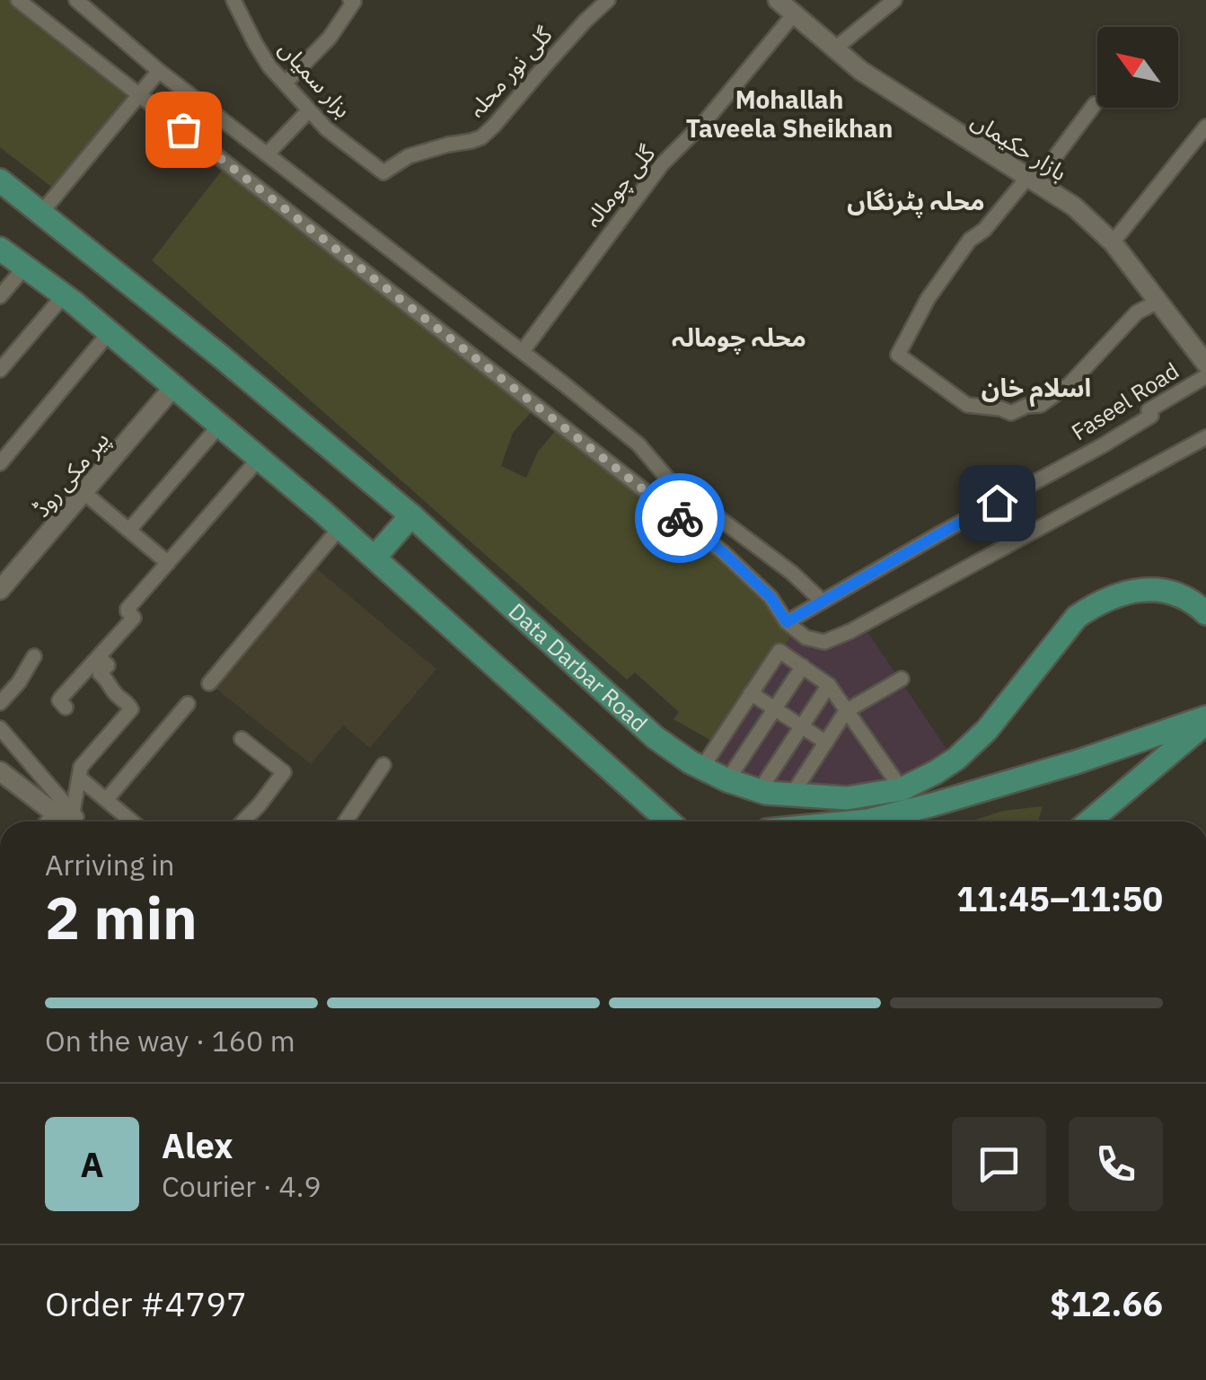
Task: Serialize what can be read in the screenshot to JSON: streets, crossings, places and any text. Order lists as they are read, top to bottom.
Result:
{
  "streets": {
    "main road": ["Data Darbar Road"],
    "street": [
      "گلی نور محلہ",
      "بزار سمیاں",
      "بازار حکیماں",
      "گلی چومالہ",
      "Faseel Road",
      "پیر مکی روڈ"
    ]
  },
  "crossings": [
    ["گلی نور محلہ", "بزار سمیاں"],
    ["بازار حکیماں", "گلی چومالہ"]
  ],
  "districts": [
    "Mohallah Taveela Sheikhan",
    "محلہ پٹرنگاں",
    "محلہ چومالہ",
    "اسلام خان"
  ],
  "north": "top left",
  "page": {
    "heading": ["2 min", "Arriving in", "11:45–11:50"],
    "panel": [
      "Alex",
      "Courier · 4.9",
      "Order #4797",
      "$12.66"
    ],
    "bar": "On the way · 160 m",
    "round": "A"
  }
}
